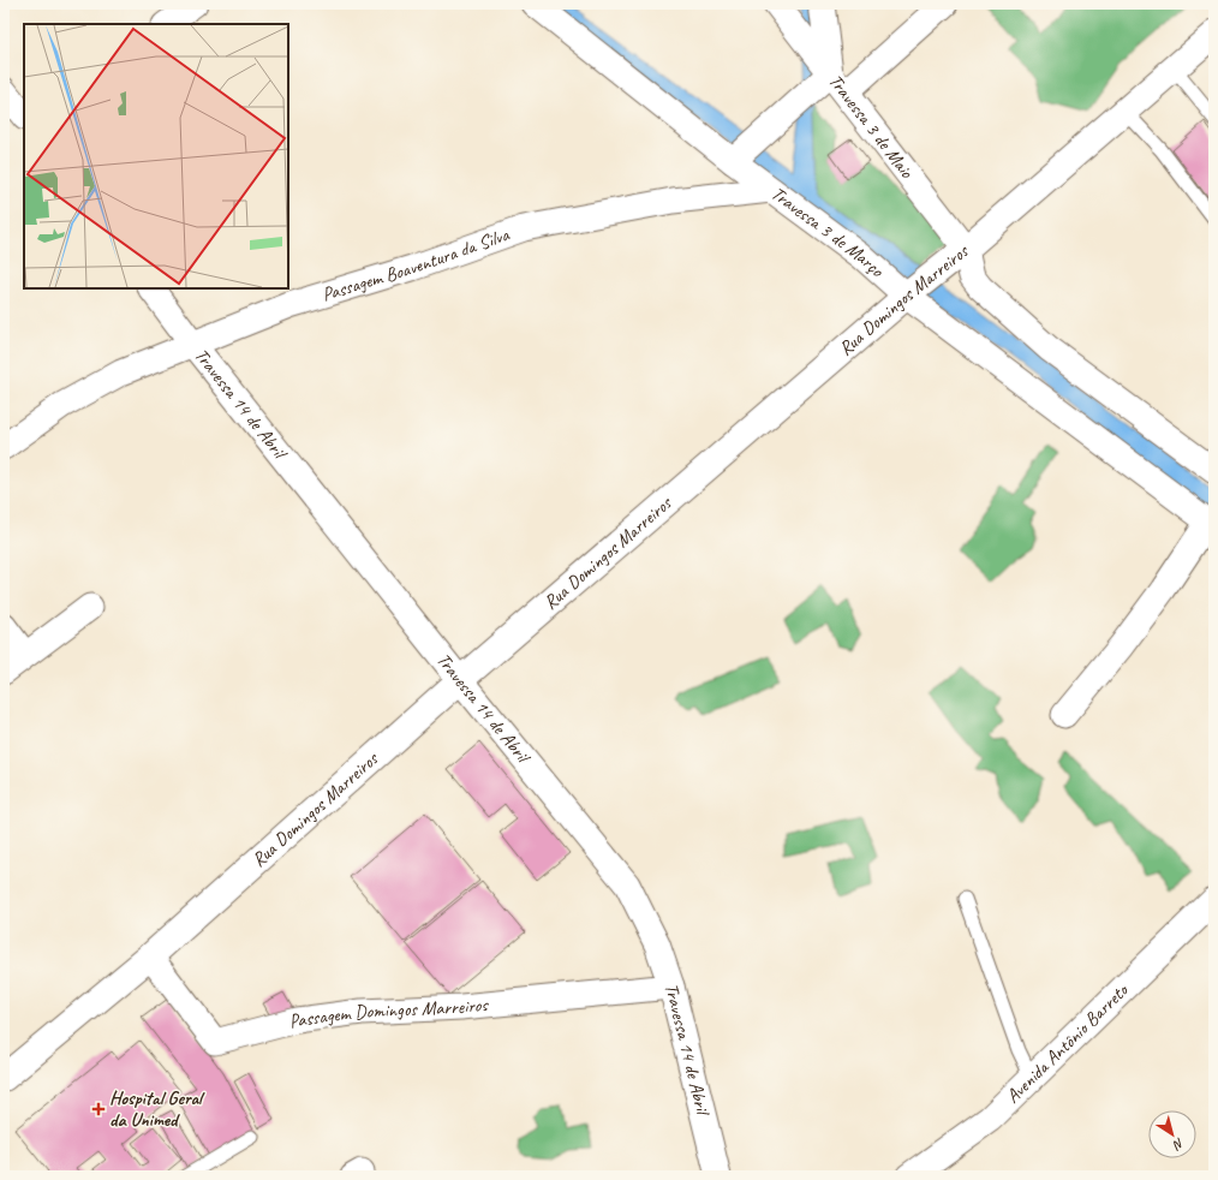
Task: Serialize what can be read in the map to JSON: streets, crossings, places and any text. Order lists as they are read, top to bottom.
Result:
{
  "streets": {
    "street": [
      "Travessa 3 de Maio",
      "Travessa 3 de Março",
      "Passagem Boaventura da Silva",
      "Rua Domingos Marreiros",
      "Travessa 14 de Abril",
      "Passagem Domingos Marreiros",
      "Avenida Antônio Barreto"
    ]
  },
  "crossings": [
    ["Travessa 3 de Maio", "Rua Domingos Marreiros"],
    ["Travessa 3 de Março", "Passagem Boaventura da Silva"],
    ["Travessa 3 de Março", "Rua Domingos Marreiros"],
    ["Passagem Boaventura da Silva", "Travessa 14 de Abril"],
    ["Rua Domingos Marreiros", "Travessa 14 de Abril"],
    ["Rua Domingos Marreiros", "Passagem Domingos Marreiros"],
    ["Travessa 14 de Abril", "Passagem Domingos Marreiros"]
  ],
  "places": {
    "health": ["Hospital Geral da Unimed"]
  },
  "north": "bottom right"
}
